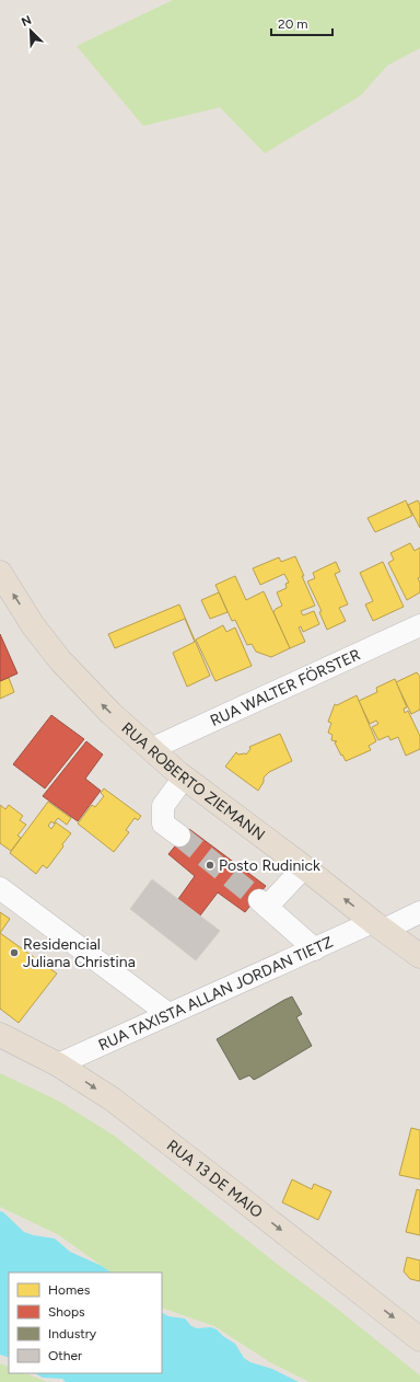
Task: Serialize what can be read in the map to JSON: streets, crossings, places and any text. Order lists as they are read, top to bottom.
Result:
{
  "streets": {
    "main road": ["RUA ROBERTO ZIEMANN", "RUA 13 DE MAIO"],
    "street": ["RUA WALTER FÖRSTER", "RUA TAXISTA ALLAN JORDAN TIETZ"]
  },
  "crossings": [
    ["RUA WALTER FÖRSTER", "RUA ROBERTO ZIEMANN"],
    ["RUA ROBERTO ZIEMANN", "RUA TAXISTA ALLAN JORDAN TIETZ"],
    ["RUA TAXISTA ALLAN JORDAN TIETZ", "RUA 13 DE MAIO"]
  ],
  "one_way": ["RUA ROBERTO ZIEMANN", "RUA 13 DE MAIO"],
  "places": ["Posto Rudinick", "Residencial Juliana Christina"],
  "legend": [
    "Homes",
    "Shops",
    "Industry",
    "Other"
  ],
  "scale_bar": "20 m",
  "north": "top left"
}
